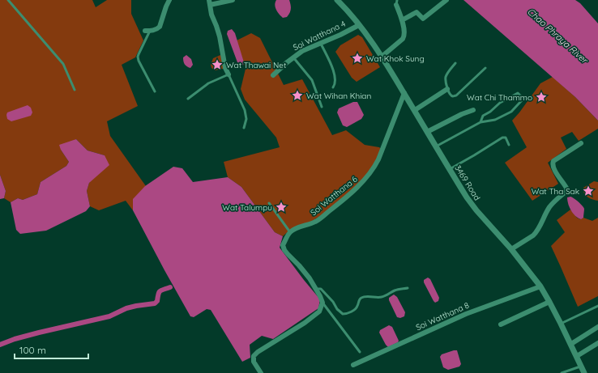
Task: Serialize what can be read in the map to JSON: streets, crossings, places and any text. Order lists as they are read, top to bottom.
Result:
{
  "streets": {
    "street": [
      "Soi Watthana 4",
      "3469 Road",
      "Soi Watthana 6",
      "Soi Watthana 8"
    ]
  },
  "crossings": [
    ["Soi Watthana 4", "3469 Road"],
    ["3469 Road", "Soi Watthana 6"],
    ["3469 Road", "Soi Watthana 8"]
  ],
  "water": ["Chao Phraya River"],
  "places": {
    "place": [
      "Wat Khok Sung",
      "Wat Thawai Net",
      "Wat Wihan Khian",
      "Wat Chi Thammo",
      "Wat Tha Sak",
      "Wat Talumpu"
    ]
  },
  "scale_bar": "100 m"
}
